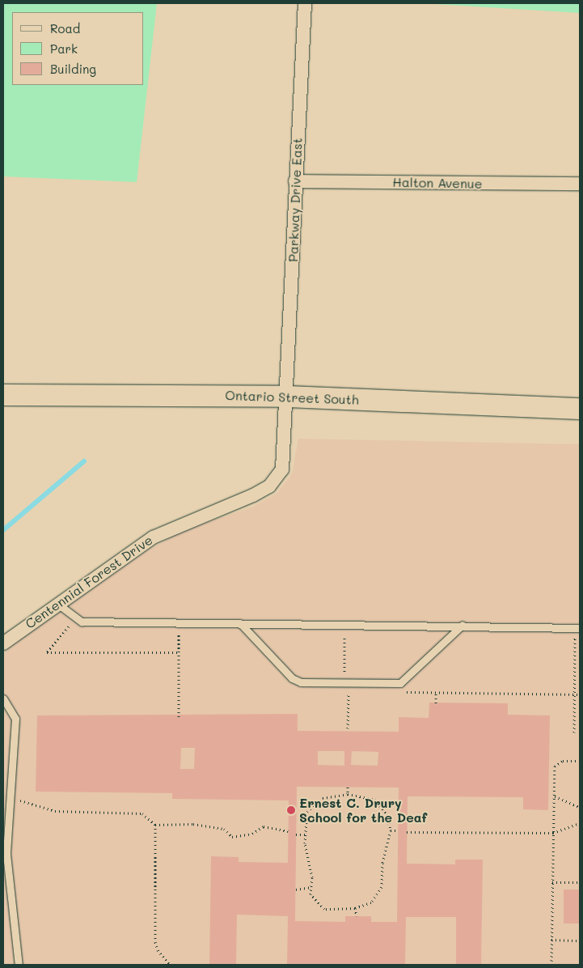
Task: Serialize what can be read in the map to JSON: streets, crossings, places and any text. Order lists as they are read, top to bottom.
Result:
{
  "streets": {
    "main road": ["Ontario Street South"],
    "street": ["Halton Avenue", "Parkway Drive East", "Centennial Forest Drive"]
  },
  "crossings": [
    ["Halton Avenue", "Parkway Drive East"],
    ["Parkway Drive East", "Ontario Street South"],
    ["Parkway Drive East", "Centennial Forest Drive"],
    ["Ontario Street South", "Centennial Forest Drive"]
  ],
  "places": ["Ernest C. Drury School for the Deaf"],
  "legend": ["Road", "Park", "Building"]
}
